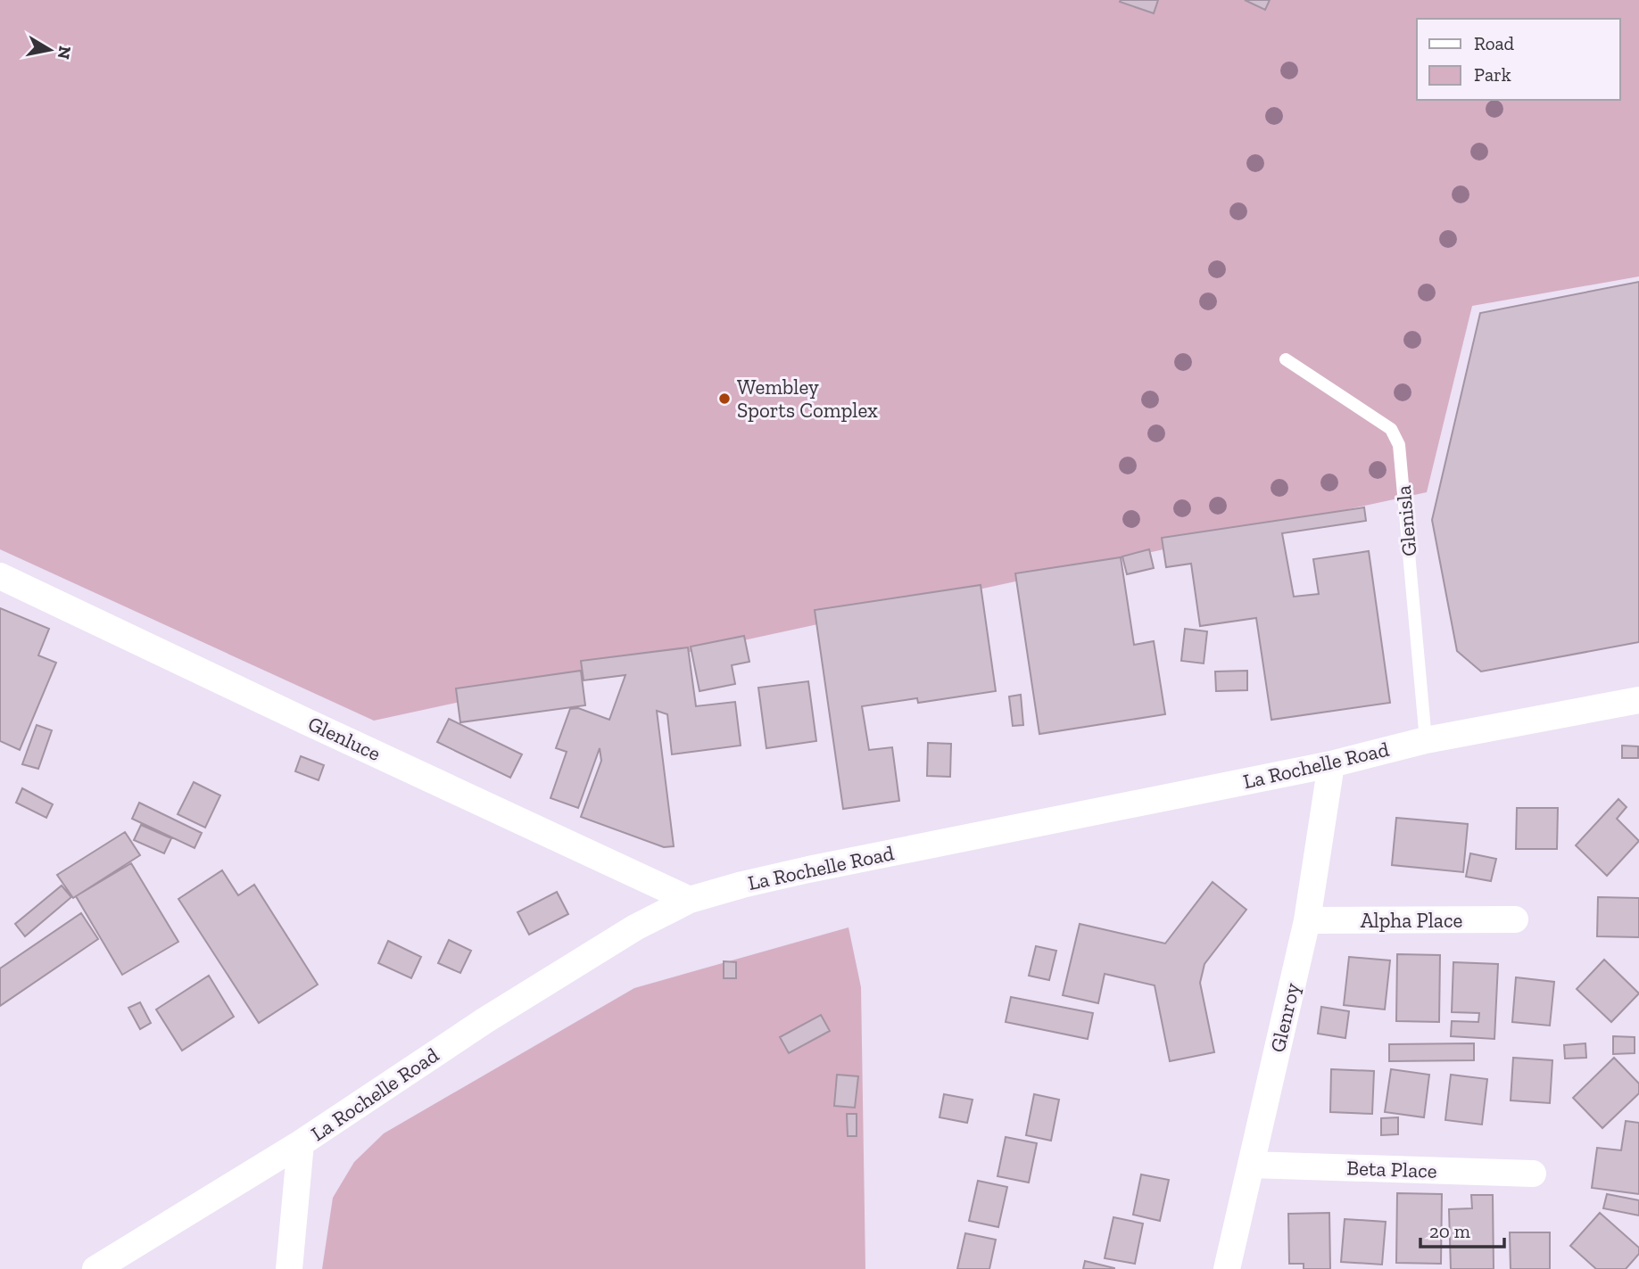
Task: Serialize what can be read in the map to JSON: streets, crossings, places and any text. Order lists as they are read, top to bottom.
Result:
{
  "streets": {
    "street": [
      "Glenluce",
      "La Rochelle Road",
      "Alpha Place",
      "Glenroy",
      "Beta Place"
    ],
    "lane": ["Glenisla"]
  },
  "crossings": [
    ["Glenisla", "La Rochelle Road"],
    ["Glenluce", "La Rochelle Road"],
    ["La Rochelle Road", "Glenroy"],
    ["Alpha Place", "Glenroy"],
    ["Glenroy", "Beta Place"]
  ],
  "places": ["Wembley Sports Complex"],
  "legend": ["Road", "Park"],
  "scale_bar": "20 m",
  "north": "right"
}
